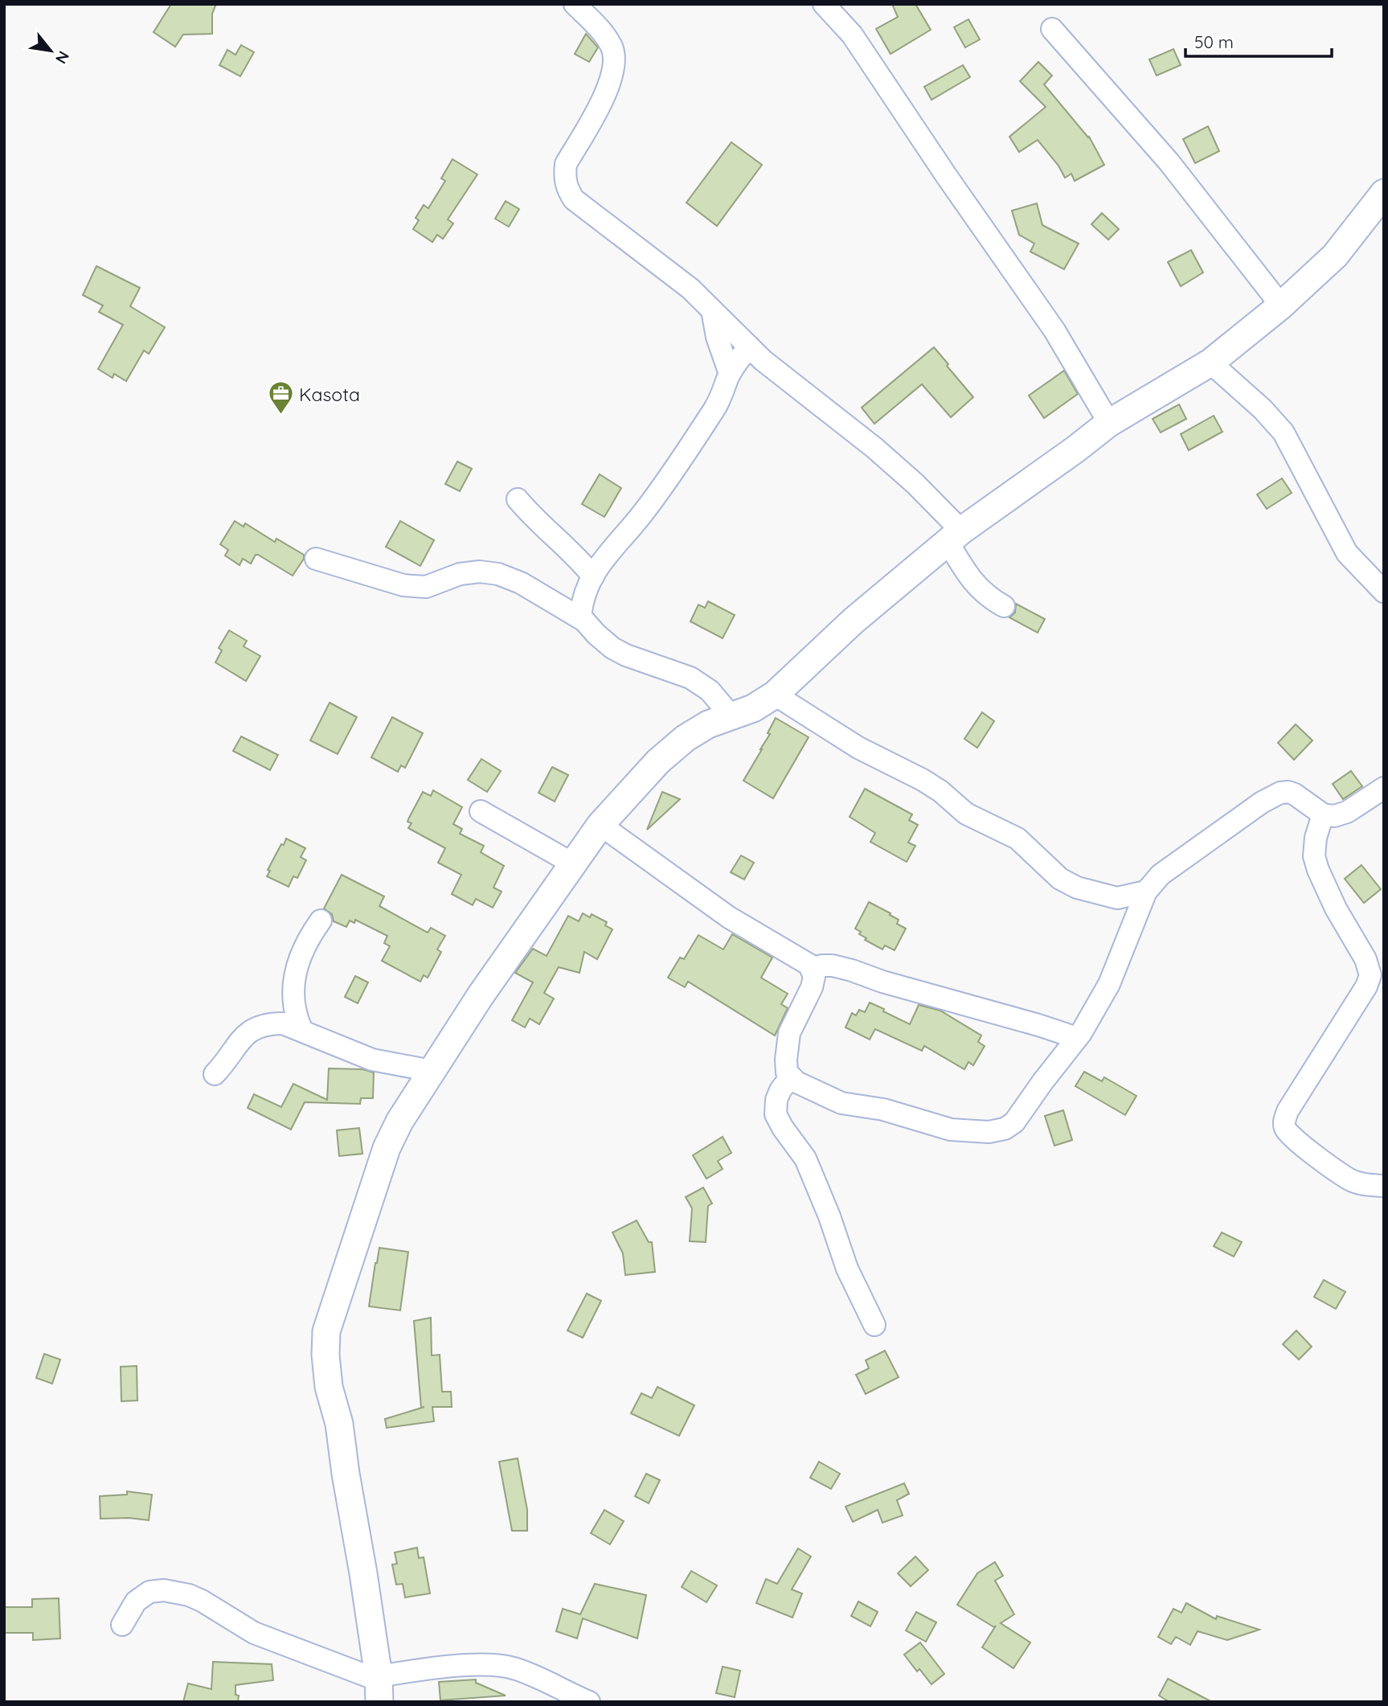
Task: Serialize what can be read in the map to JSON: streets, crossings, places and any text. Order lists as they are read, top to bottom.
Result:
{
  "places": {
    "office": ["Kasota"]
  },
  "scale_bar": "50 m",
  "north": "bottom right"
}
